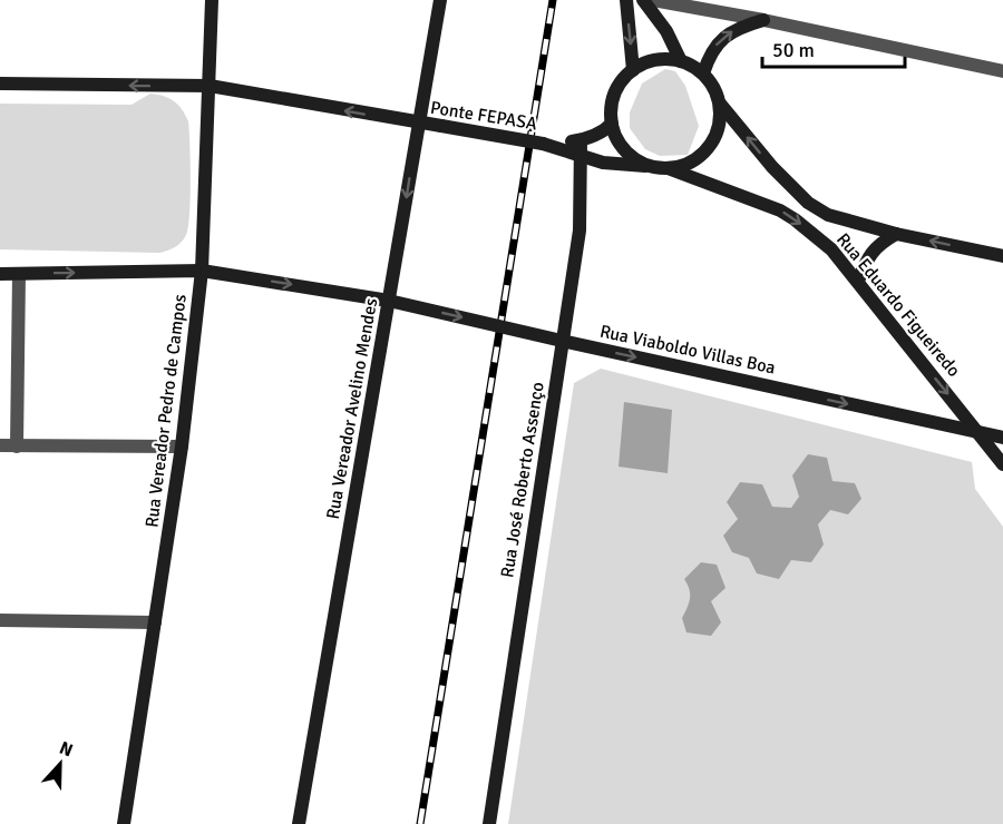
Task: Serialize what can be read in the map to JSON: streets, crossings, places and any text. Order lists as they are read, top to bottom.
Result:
{
  "streets": {
    "main road": [
      "Ponte FEPASA",
      "Rua Eduardo Figueiredo",
      "Rua Viaboldo Villas Boa",
      "Rua Vereador Avelino Mendes",
      "Rua Vereador Pedro de Campos",
      "Rua José Roberto Assenço"
    ]
  },
  "crossings": [
    ["Ponte FEPASA", "Rua Vereador Avelino Mendes"],
    ["Ponte FEPASA", "Rua Vereador Pedro de Campos"],
    ["Rua Eduardo Figueiredo", "Rua Viaboldo Villas Boa"],
    ["Rua Viaboldo Villas Boa", "Rua Vereador Avelino Mendes"],
    ["Rua Viaboldo Villas Boa", "Rua Vereador Pedro de Campos"],
    ["Rua Viaboldo Villas Boa", "Rua José Roberto Assenço"]
  ],
  "one_way": ["Ponte FEPASA", "Rua Viaboldo Villas Boa"],
  "scale_bar": "50 m",
  "north": "top"
}
